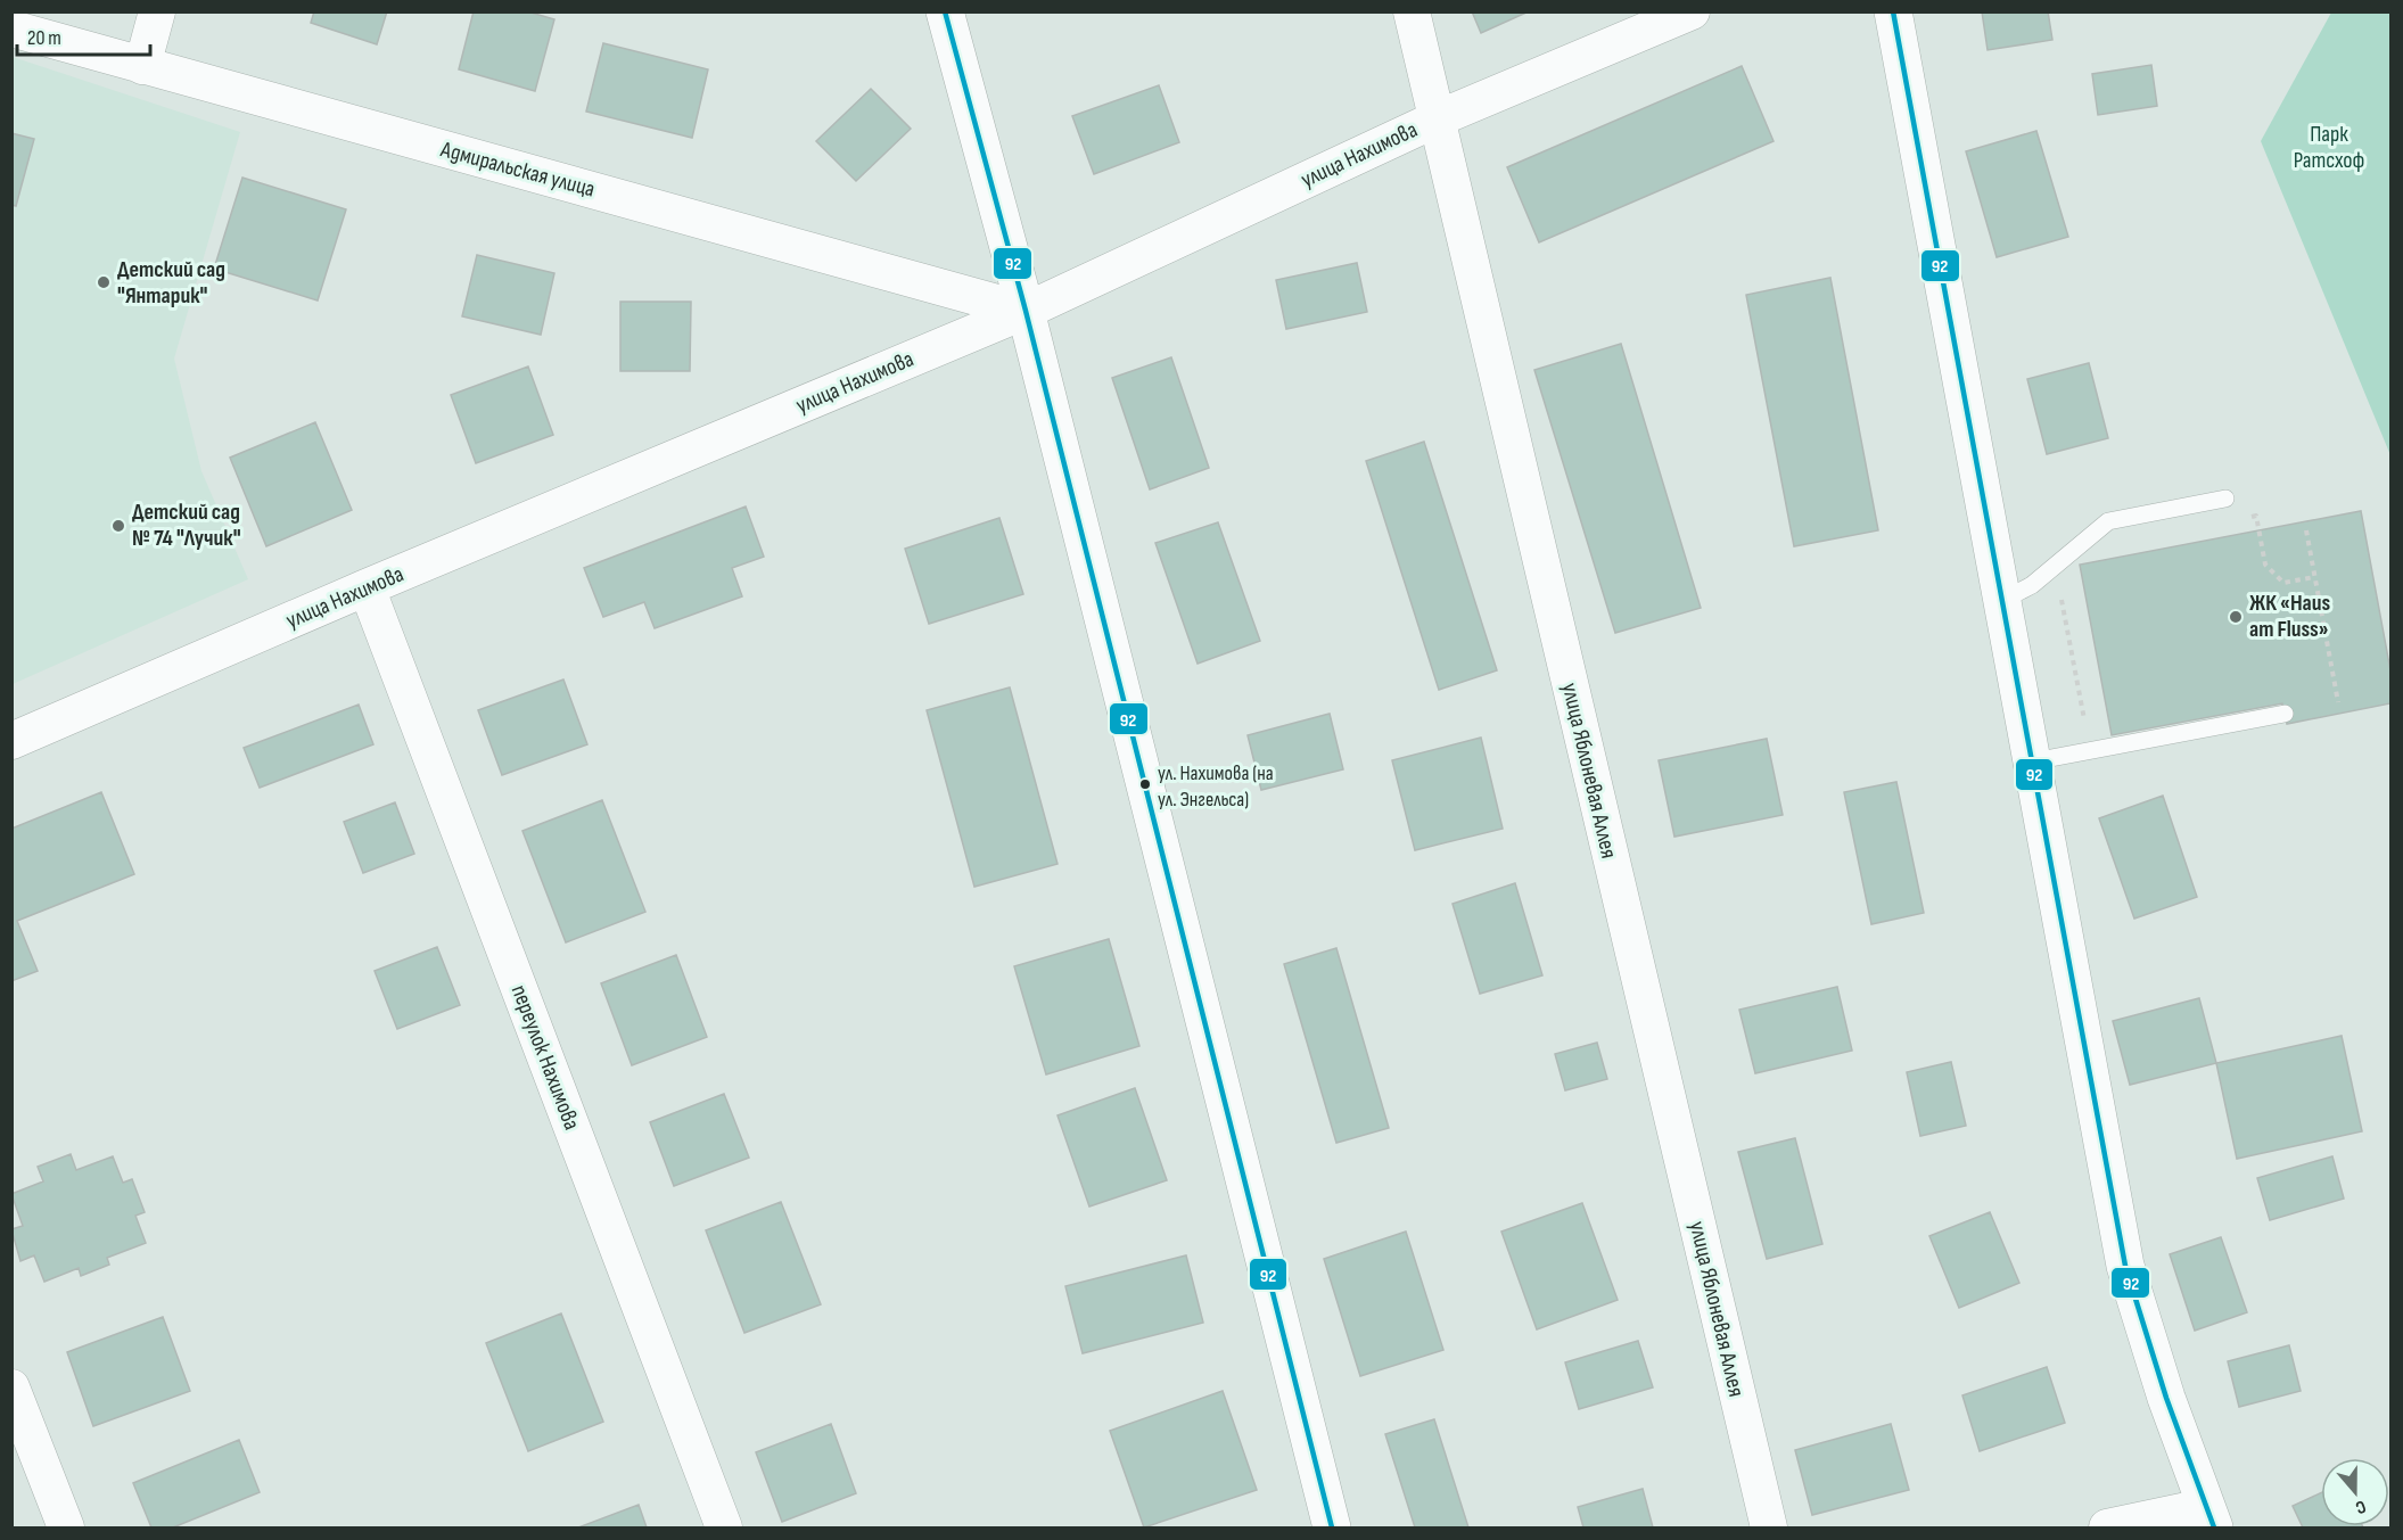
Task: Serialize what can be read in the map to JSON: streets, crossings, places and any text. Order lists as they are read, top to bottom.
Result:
{
  "streets": {
    "street": [
      "улица Нахимова",
      "Адмиральская улица",
      "улица Яблоневая Аллея",
      "переулок Нахимова"
    ]
  },
  "crossings": [
    ["улица Нахимова", "Адмиральская улица"],
    ["улица Нахимова", "улица Яблоневая Аллея"],
    ["улица Нахимова", "переулок Нахимова"]
  ],
  "parks": ["Парк Ратсхоф"],
  "places": [
    "Детский сад \"Янтарик\"",
    "Детский сад № 74 \"Лучик\"",
    "ЖК «Haus am Fluss»",
    "ул. Нахимова (на ул. Энгельса)"
  ],
  "lines": ["transit line 92"],
  "scale_bar": "20 m",
  "north": "bottom"
}
